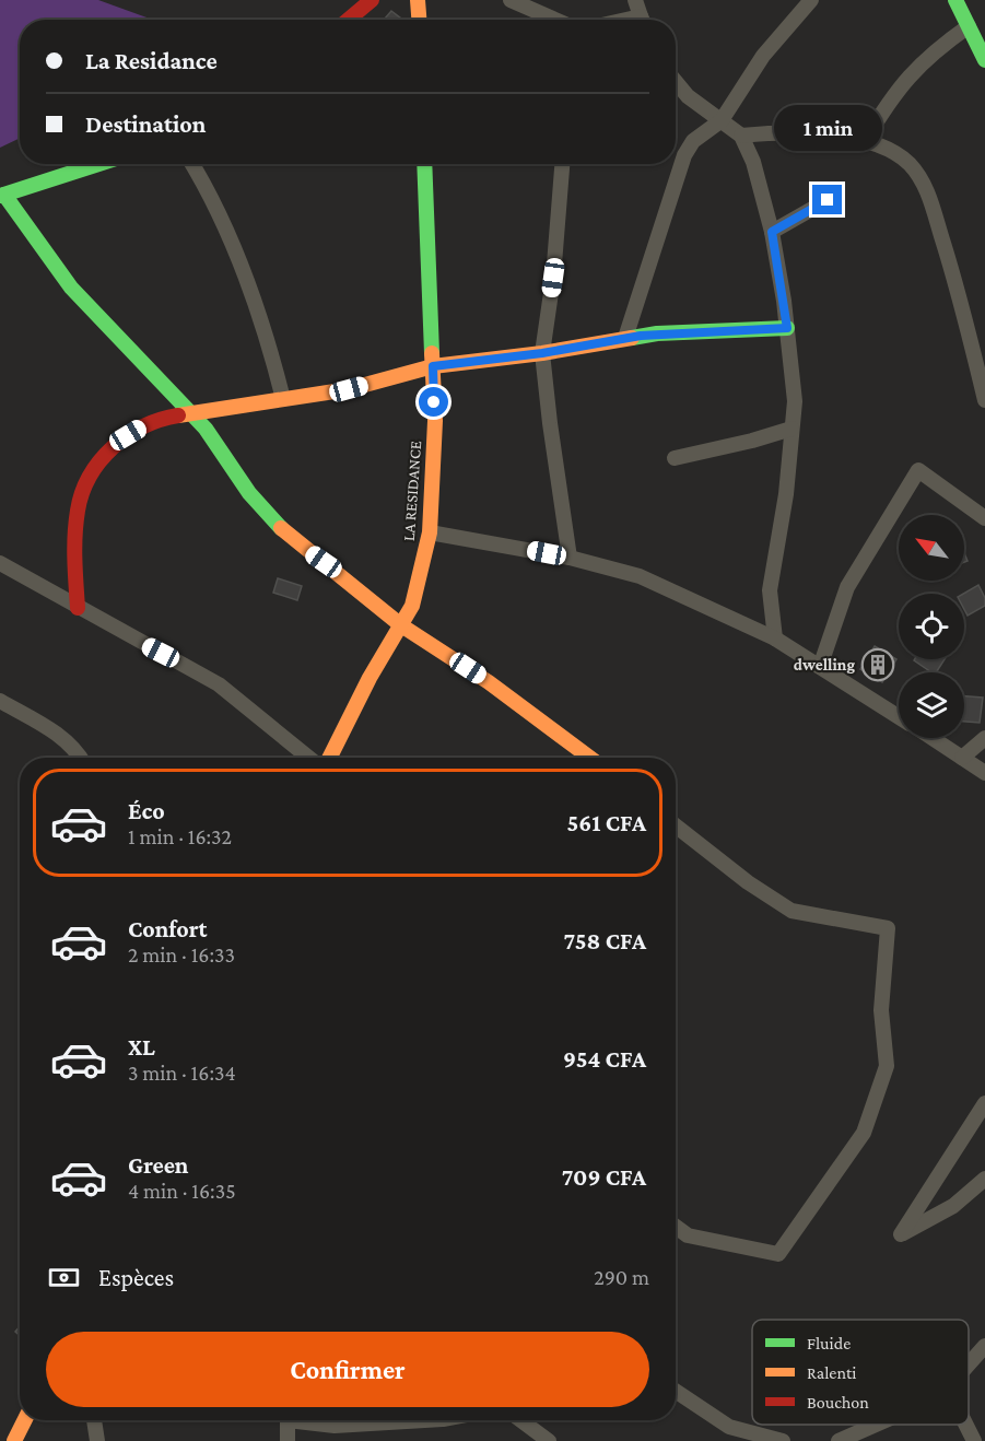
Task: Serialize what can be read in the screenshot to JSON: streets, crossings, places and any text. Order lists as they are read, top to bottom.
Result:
{
  "streets": {
    "main road": ["LA RESIDANCE"]
  },
  "places": {
    "building": ["dwelling"]
  },
  "legend": ["Fluide", "Ralenti", "Bouchon"],
  "north": "top left",
  "page": {
    "banner": ["La Residance", "Destination"],
    "bubble": "1 min",
    "list": [
      {
        "name": "Éco",
        "note": "1 min · 16:32",
        "value": "561 CFA"
      },
      {
        "name": "Confort",
        "note": "2 min · 16:33",
        "value": "758 CFA"
      },
      {
        "name": "XL",
        "note": "3 min · 16:34",
        "value": "954 CFA"
      },
      {
        "name": "Green",
        "note": "4 min · 16:35",
        "value": "709 CFA"
      }
    ],
    "pay": ["Espèces", "290 m"],
    "buttons": "Confirmer"
  }
}
